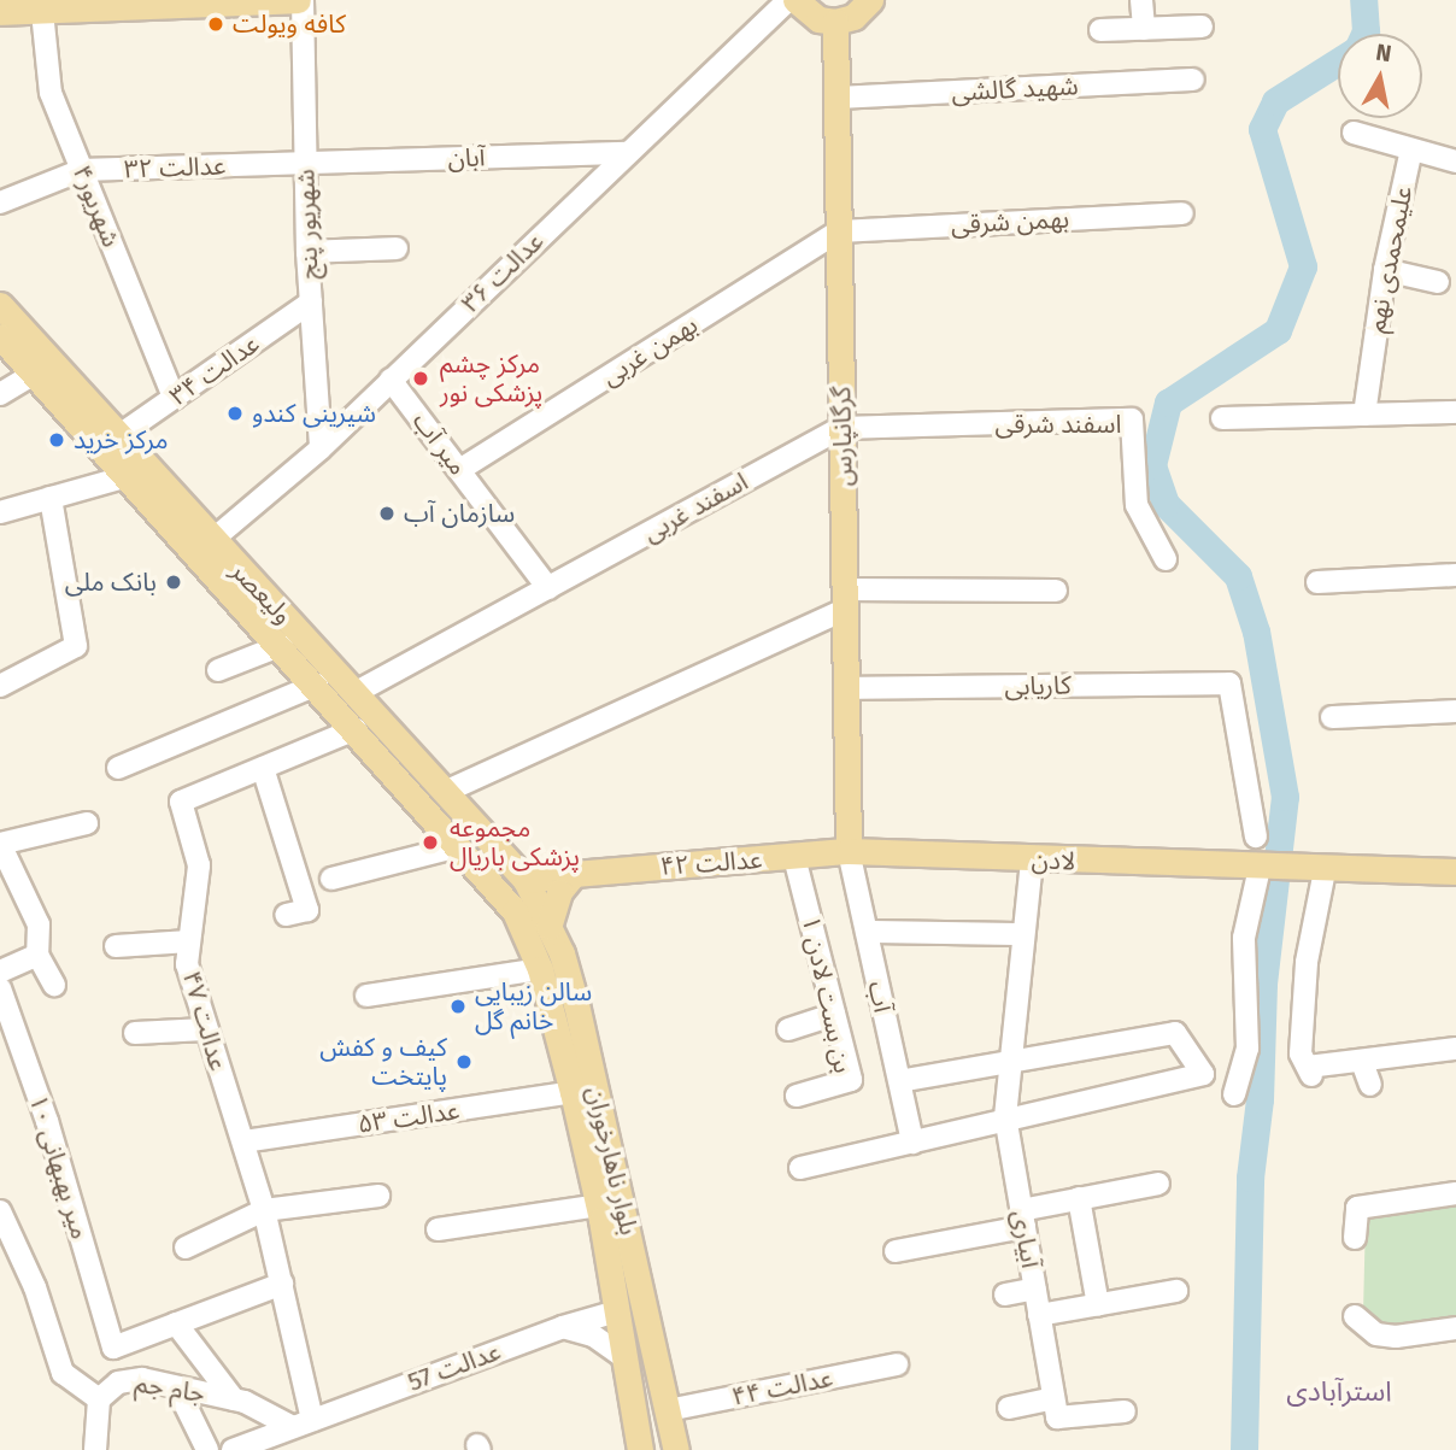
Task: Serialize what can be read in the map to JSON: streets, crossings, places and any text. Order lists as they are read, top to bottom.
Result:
{
  "streets": {
    "main road": [
      "گرگانپارس",
      "ولیعصر",
      "لادن",
      "عدالت ۴۲",
      "بلوار ناهارخوران"
    ],
    "street": [
      "شهید گالشی",
      "آبان",
      "عدالت ۳۲",
      "شهریور۴",
      "بهمن شرقی",
      "شهریور پنج",
      "علیمحمدی نهم",
      "عدالت ۳۶",
      "بهمن غربی",
      "عدالت ۳۴",
      "اسفند شرقی",
      "میر آب",
      "اسفند غربی",
      "کاریابی",
      "۱ بن بست لادن",
      "آب",
      "عدالت ۴۷",
      "عدالت ۵۳",
      "۱۰ میر بهبهانی",
      "آبیاری",
      "عدالت 57",
      "۴۴ عدالت",
      "جام جم"
    ]
  },
  "crossings": [
    ["شهید گالشی", "گرگانپارس"],
    ["آبان", "عدالت ۳۲"],
    ["آبان", "شهریور پنج"],
    ["آبان", "عدالت ۳۶"],
    ["عدالت ۳۲", "شهریور۴"],
    ["عدالت ۳۲", "شهریور پنج"],
    ["شهریور۴", "عدالت ۳۴"],
    ["بهمن شرقی", "بهمن غربی"],
    ["بهمن شرقی", "گرگانپارس"],
    ["شهریور پنج", "عدالت ۳۶"],
    ["شهریور پنج", "عدالت ۳۴"],
    ["عدالت ۳۶", "میر آب"],
    ["عدالت ۳۶", "ولیعصر"],
    ["بهمن غربی", "گرگانپارس"],
    ["بهمن غربی", "میر آب"],
    ["عدالت ۳۴", "ولیعصر"],
    ["اسفند شرقی", "گرگانپارس"],
    ["اسفند شرقی", "اسفند غربی"],
    ["گرگانپارس", "اسفند غربی"],
    ["گرگانپارس", "کاریابی"],
    ["گرگانپارس", "لادن"],
    ["گرگانپارس", "عدالت ۴۲"],
    ["گرگانپارس", "آب"],
    ["میر آب", "اسفند غربی"],
    ["اسفند غربی", "ولیعصر"],
    ["ولیعصر", "عدالت ۴۲"],
    ["ولیعصر", "عدالت ۴۷"],
    ["ولیعصر", "بلوار ناهارخوران"],
    ["لادن", "عدالت ۴۲"],
    ["لادن", "آب"],
    ["لادن", "آبیاری"],
    ["عدالت ۴۲", "۱ بن بست لادن"],
    ["عدالت ۴۲", "آب"],
    ["عدالت ۴۲", "بلوار ناهارخوران"],
    ["عدالت ۴۷", "عدالت ۵۳"],
    ["عدالت ۴۷", "عدالت 57"],
    ["عدالت ۴۷", "جام جم"],
    ["عدالت ۵۳", "بلوار ناهارخوران"],
    ["بلوار ناهارخوران", "عدالت 57"],
    ["بلوار ناهارخوران", "۴۴ عدالت"],
    ["عدالت 57", "جام جم"]
  ],
  "districts": ["استرآبادی"],
  "places": [
    "کافه ویولت",
    "مرکز چشم پزشکی نور",
    "شیرینی کندو",
    "مرکز خرید",
    "سازمان آب",
    "بانک ملی",
    "مجموعه پزشکی باریال",
    "سالن زیبایی خانم گل",
    "کیف و کفش پایتخت"
  ],
  "north": "top"
}
